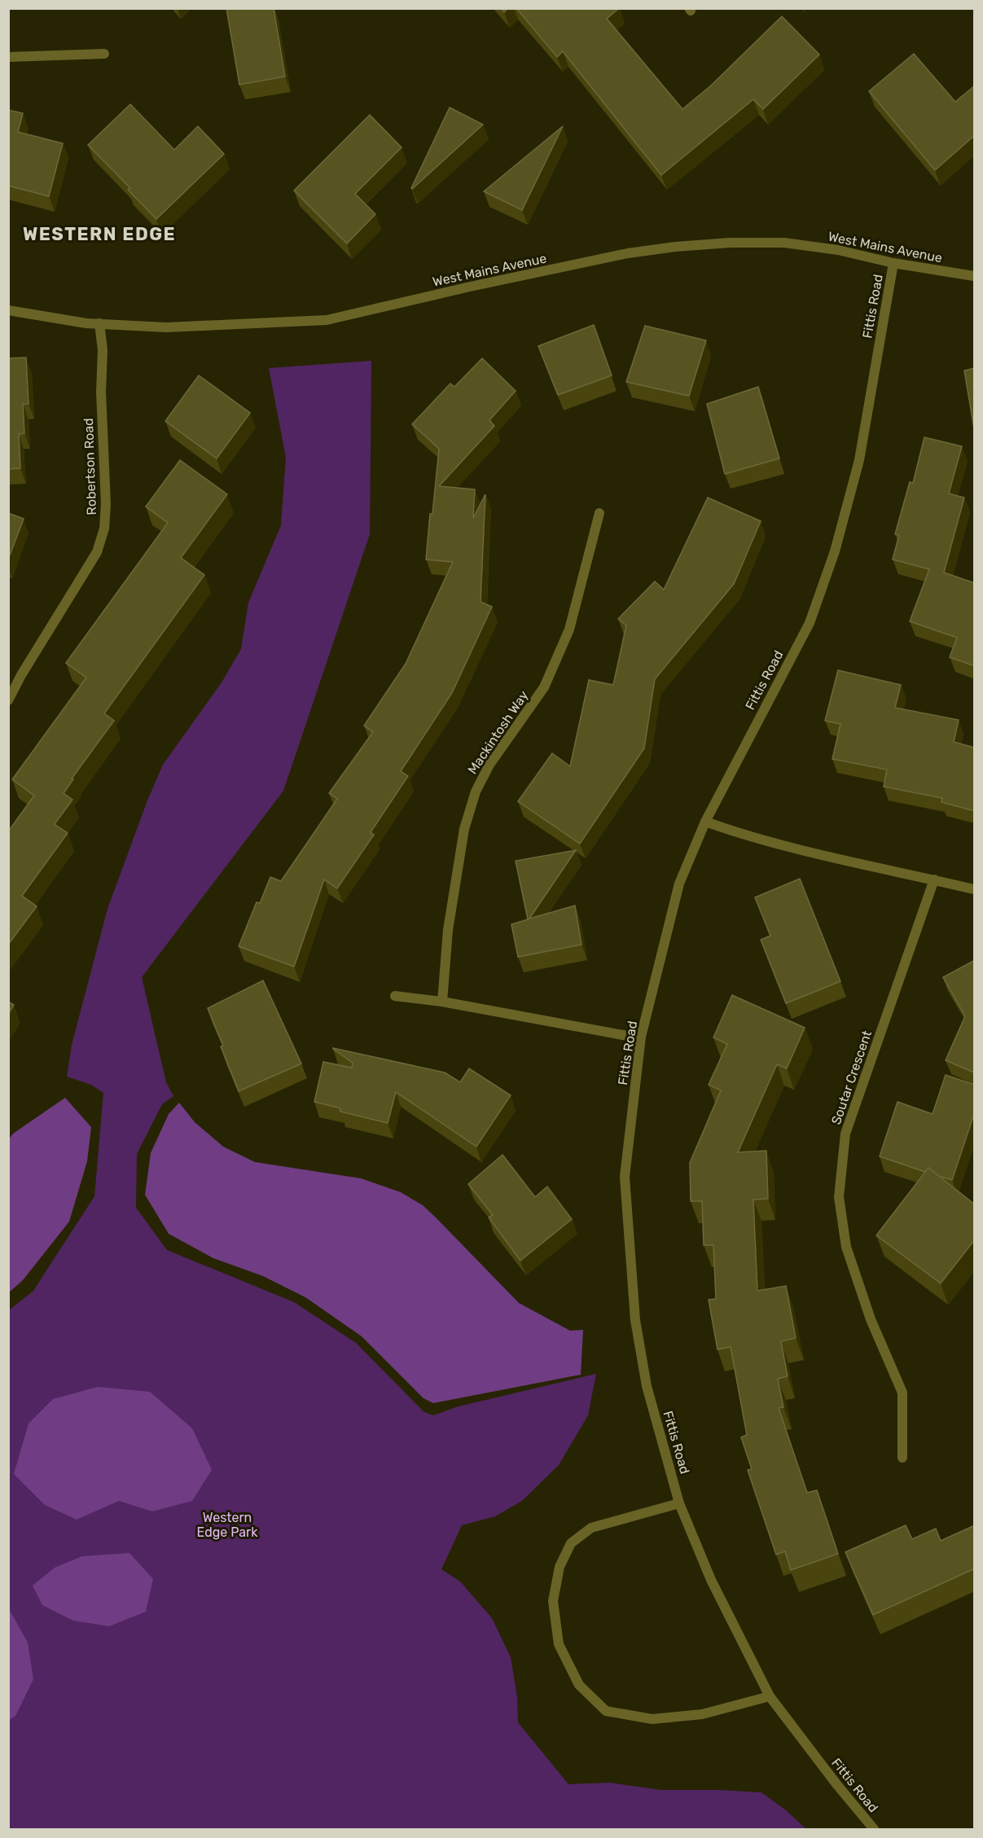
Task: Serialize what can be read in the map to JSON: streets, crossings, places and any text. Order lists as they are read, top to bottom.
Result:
{
  "streets": {
    "street": [
      "West Mains Avenue",
      "Fittis Road",
      "Robertson Road",
      "Mackintosh Way",
      "Soutar Crescent"
    ]
  },
  "crossings": [
    ["West Mains Avenue", "Fittis Road"],
    ["West Mains Avenue", "Robertson Road"]
  ],
  "districts": ["WESTERN EDGE"],
  "parks": ["Western Edge Park"]
}
